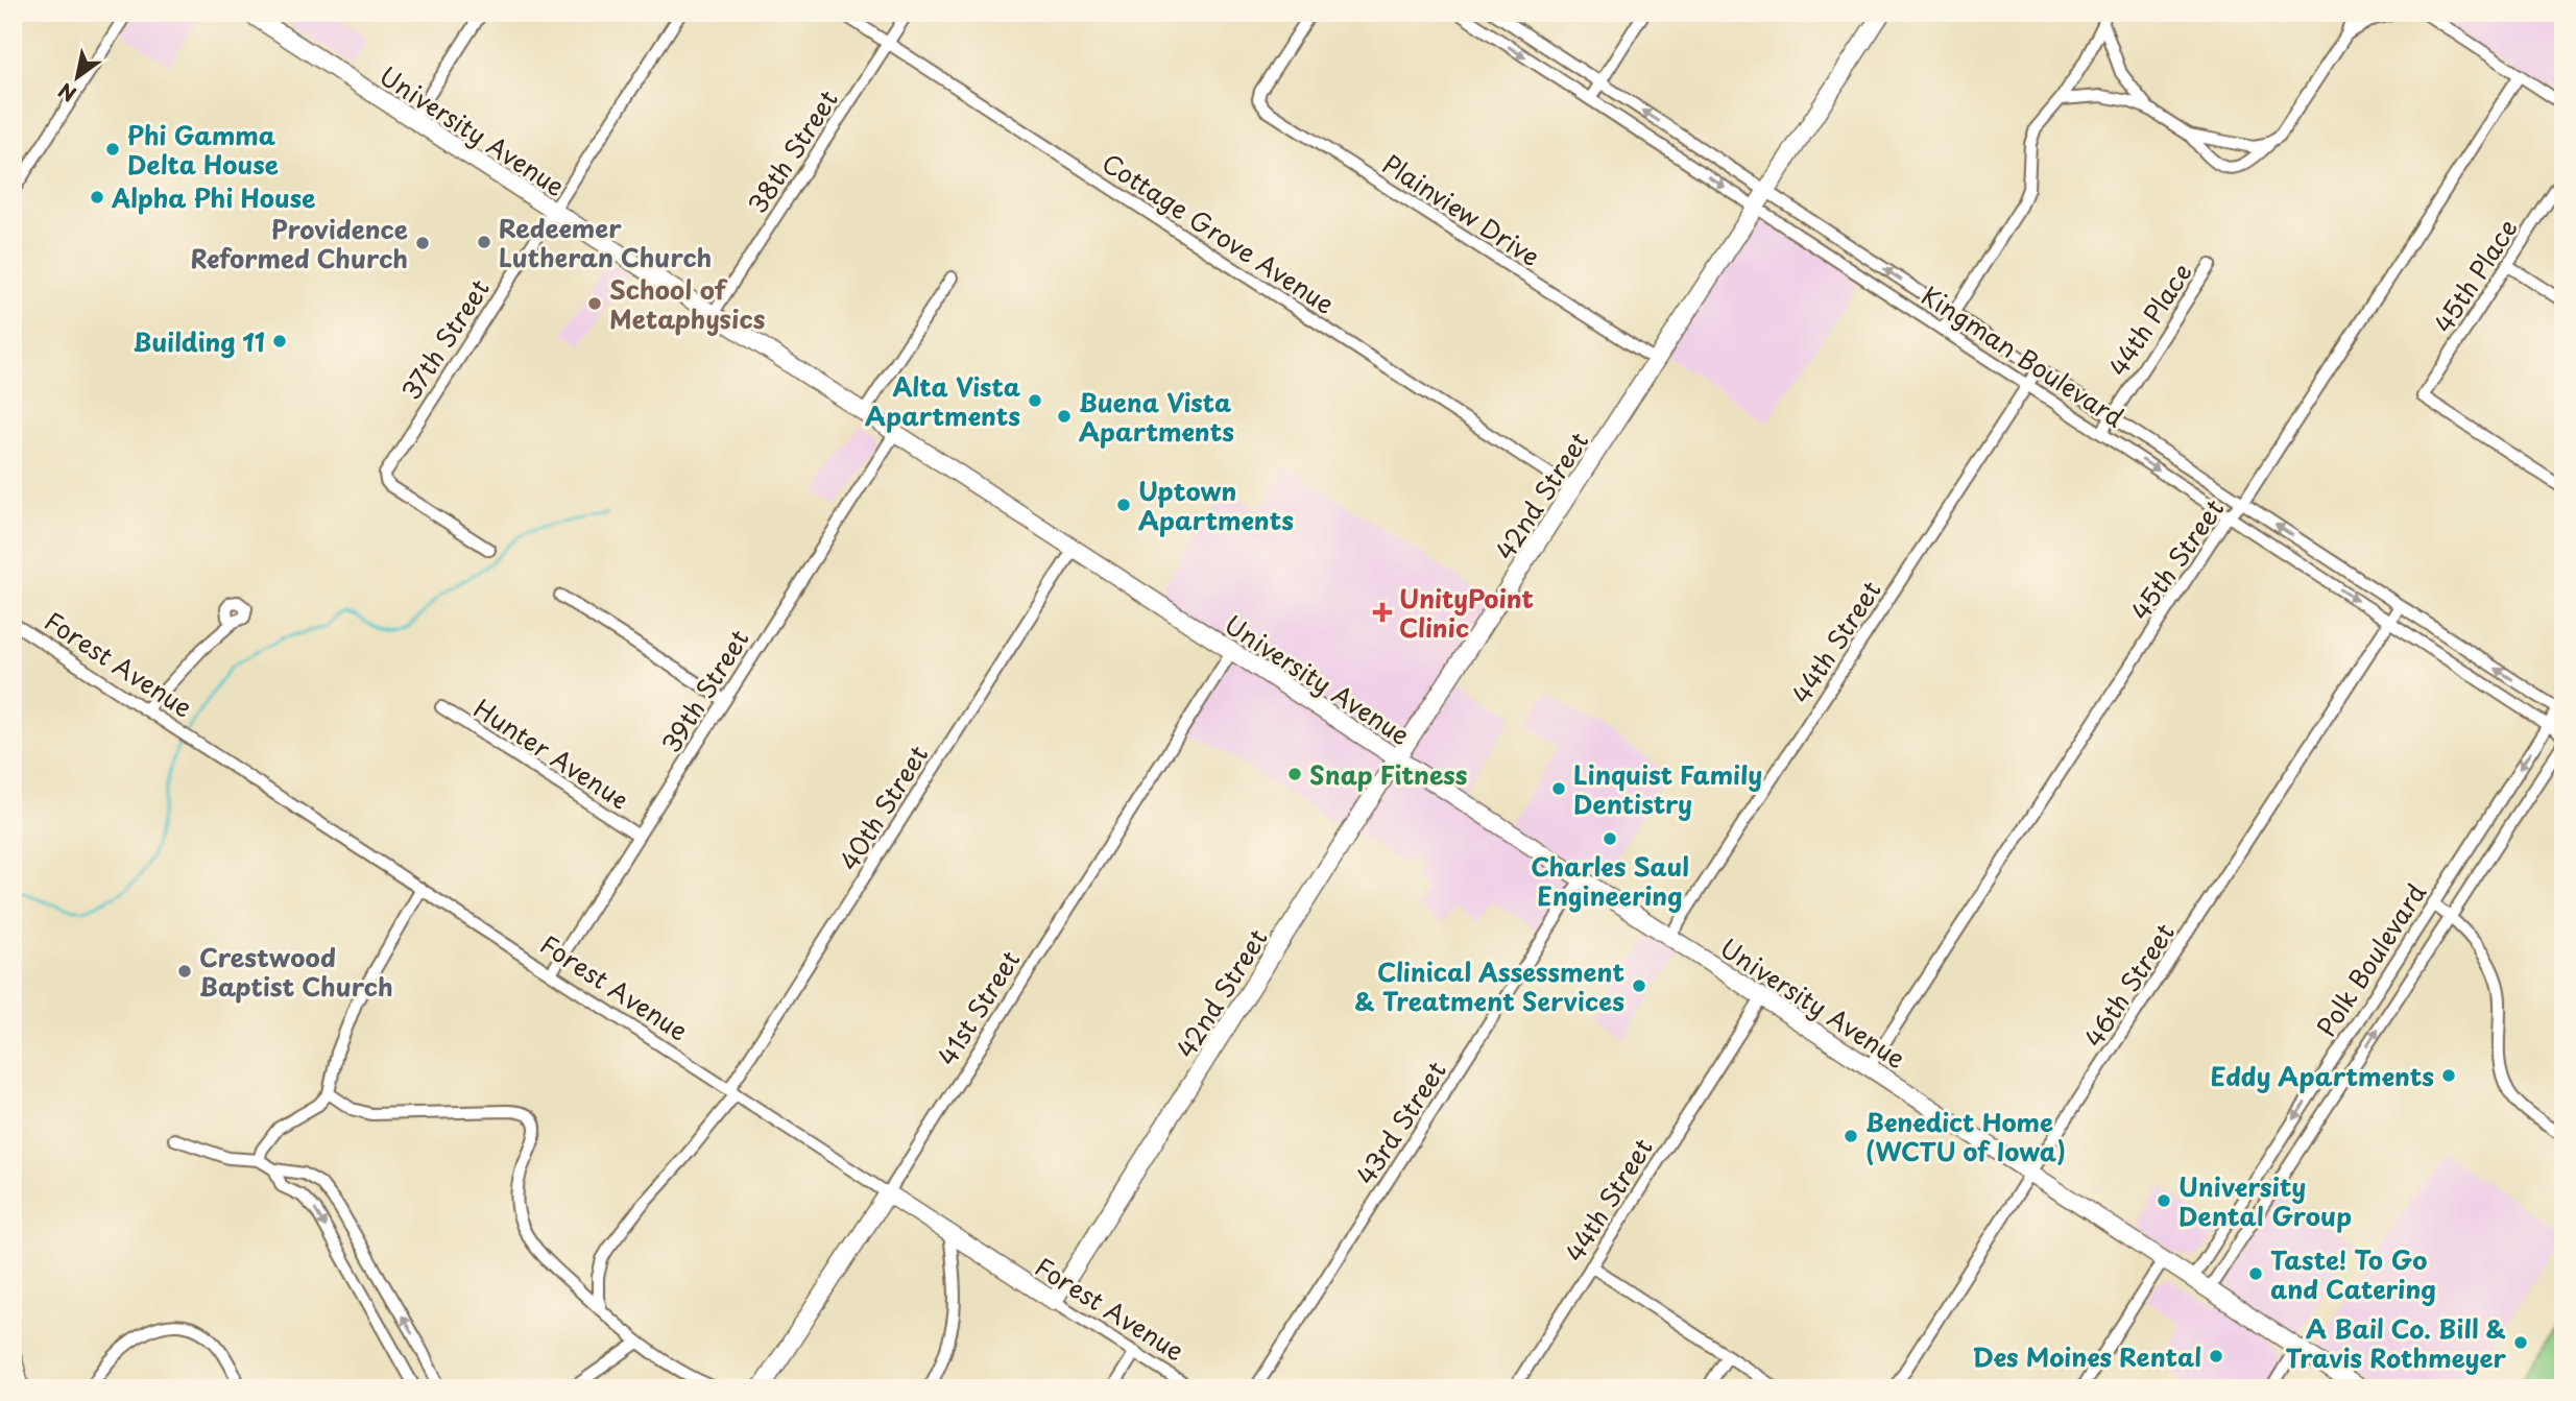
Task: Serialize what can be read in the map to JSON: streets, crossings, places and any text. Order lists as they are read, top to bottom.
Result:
{
  "streets": {
    "main road": [
      "University Avenue",
      "42nd Street",
      "Forest Avenue",
      "41st Street"
    ],
    "street": [
      "38th Street",
      "Plainview Drive",
      "Cottage Grove Avenue",
      "45th Place",
      "44th Place",
      "37th Street",
      "Kingman Boulevard",
      "45th Street",
      "44th Street",
      "39th Street",
      "Hunter Avenue",
      "40th Street",
      "Polk Boulevard",
      "46th Street",
      "43rd Street"
    ]
  },
  "crossings": [
    ["University Avenue", "38th Street"],
    ["University Avenue", "37th Street"],
    ["University Avenue", "42nd Street"],
    ["University Avenue", "45th Street"],
    ["University Avenue", "44th Street"],
    ["University Avenue", "39th Street"],
    ["University Avenue", "40th Street"],
    ["University Avenue", "Polk Boulevard"],
    ["University Avenue", "46th Street"],
    ["University Avenue", "41st Street"],
    ["University Avenue", "43rd Street"],
    ["38th Street", "Cottage Grove Avenue"],
    ["Plainview Drive", "42nd Street"],
    ["Cottage Grove Avenue", "42nd Street"],
    ["44th Place", "Kingman Boulevard"],
    ["Kingman Boulevard", "42nd Street"],
    ["Kingman Boulevard", "45th Street"],
    ["Kingman Boulevard", "44th Street"],
    ["Kingman Boulevard", "Polk Boulevard"],
    ["Kingman Boulevard", "46th Street"],
    ["42nd Street", "Forest Avenue"],
    ["Forest Avenue", "39th Street"],
    ["Forest Avenue", "40th Street"],
    ["Forest Avenue", "41st Street"],
    ["39th Street", "Hunter Avenue"]
  ],
  "places": {
    "other": [
      "Phi Gamma Delta House",
      "Alpha Phi House",
      "Redeemer Lutheran Church",
      "Providence Reformed Church",
      "School of Metaphysics",
      "Building 11",
      "Alta Vista Apartments",
      "Buena Vista Apartments",
      "Uptown Apartments",
      "Snap Fitness",
      "Linquist Family Dentistry",
      "Charles Saul Engineering",
      "Crestwood Baptist Church",
      "Clinical Assessment & Treatment Services",
      "Eddy Apartments",
      "Benedict Home (WCTU of Iowa)",
      "University Dental Group",
      "Taste! To Go and Catering",
      "A Bail Co. Bill & Travis Rothmeyer",
      "Des Moines Rental"
    ],
    "health": ["UnityPoint Clinic"]
  },
  "north": "bottom left"
}
